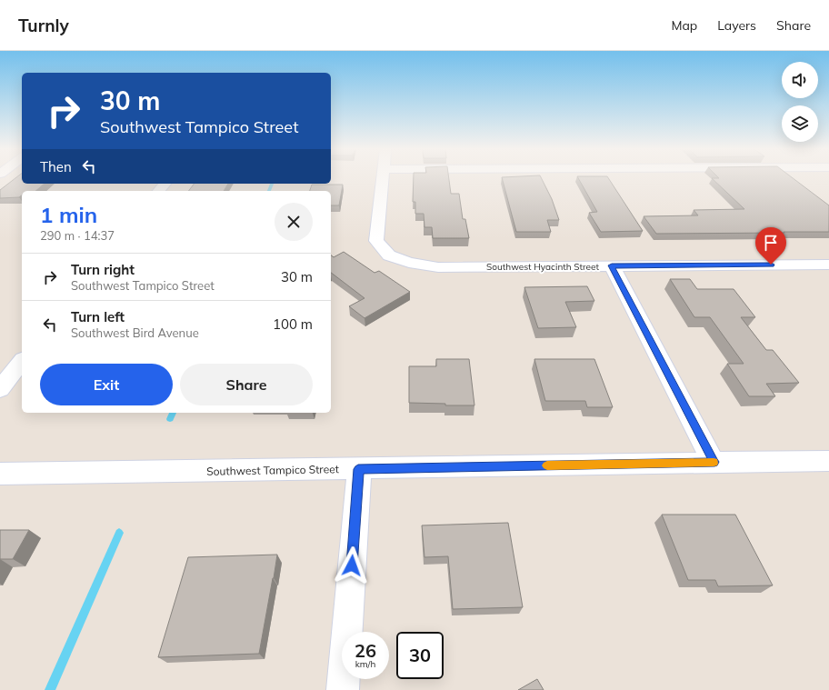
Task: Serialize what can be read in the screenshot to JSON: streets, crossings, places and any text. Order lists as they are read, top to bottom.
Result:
{
  "streets": {
    "street": ["Southwest Hyacinth Street", "Southwest Tampico Street"]
  },
  "page": {
    "header": "Turnly",
    "nav": ["Map", "Layers", "Share"],
    "turn": ["30 m", "Southwest Tampico Street"],
    "then": "Then",
    "heading": ["1 min", "290 m · 14:37"],
    "list": [
      {
        "name": "Turn right",
        "note": "Southwest Tampico Street",
        "value": "30 m"
      },
      {
        "name": "Turn left",
        "note": "Southwest Bird Avenue",
        "value": "100 m"
      }
    ],
    "buttons": ["Exit", "Share"],
    "speed": "26 km/h",
    "limit": "30"
  }
}
